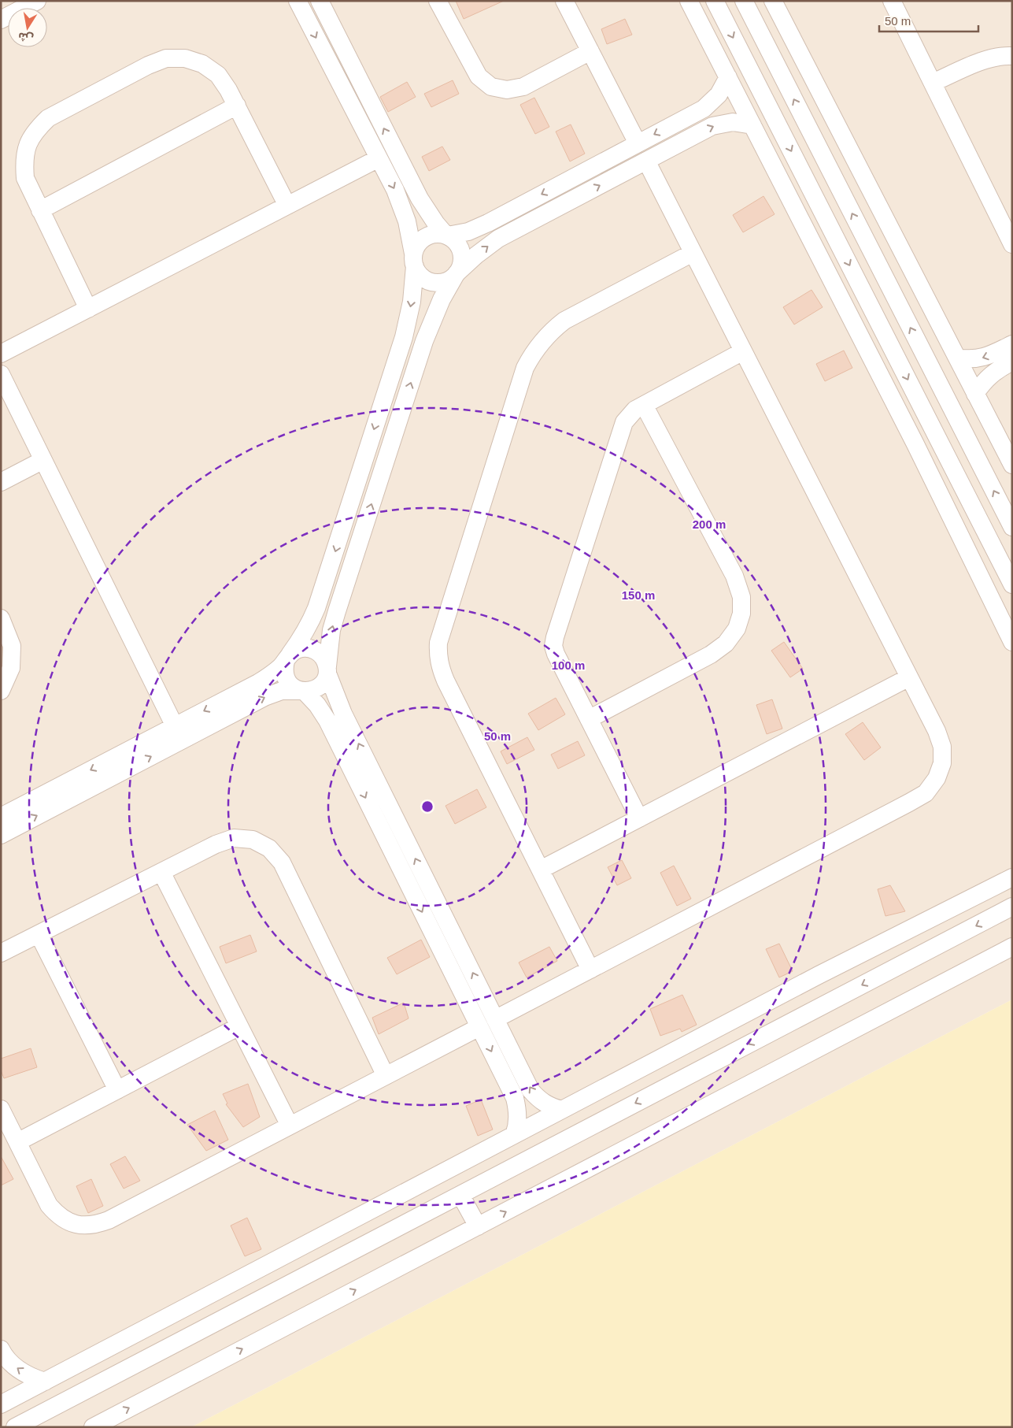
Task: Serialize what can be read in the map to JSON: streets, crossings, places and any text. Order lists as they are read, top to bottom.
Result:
{
  "scale_bar": "50 m",
  "north": "bottom",
  "rings": [
    "200 m",
    "150 m",
    "100 m",
    "50 m"
  ]
}
